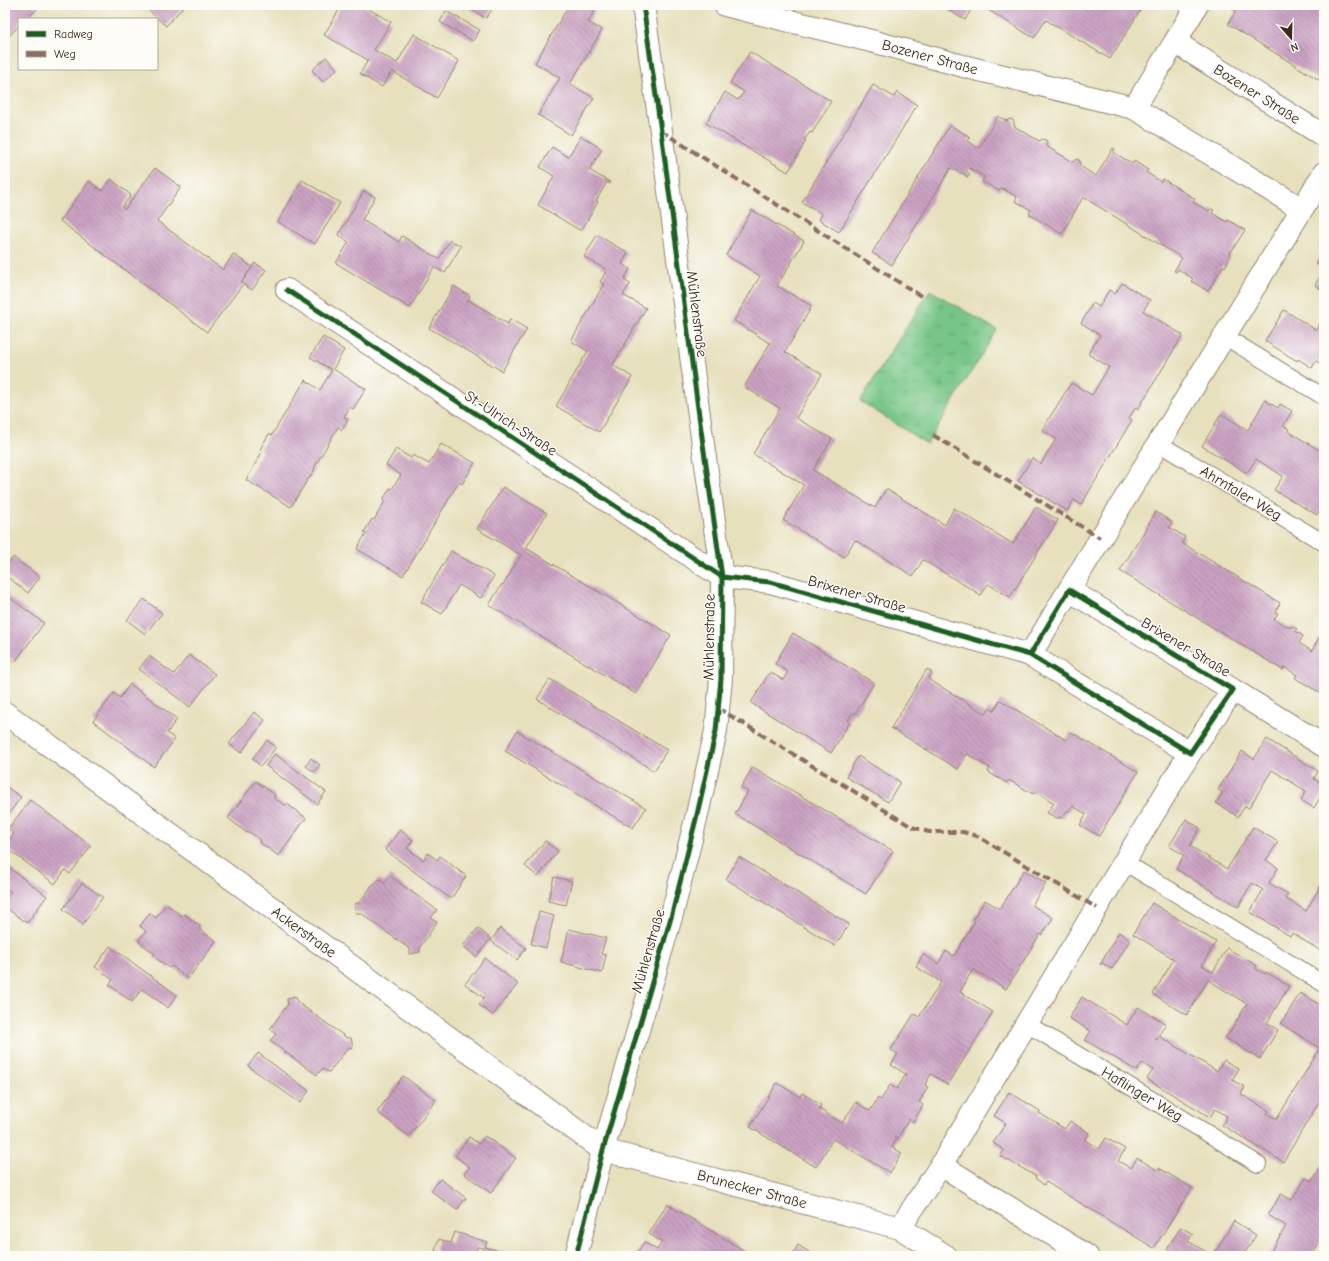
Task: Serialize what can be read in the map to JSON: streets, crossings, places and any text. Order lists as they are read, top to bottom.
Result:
{
  "streets": {
    "street": [
      "Bozener Straße",
      "Mühlenstraße",
      "St.-Ulrich-Straße",
      "Brixener Straße",
      "Ackerstraße",
      "Brunecker Straße"
    ],
    "lane": ["Ahrntaler Weg", "Haflinger Weg"]
  },
  "crossings": [
    ["Mühlenstraße", "St.-Ulrich-Straße"],
    ["Mühlenstraße", "Brixener Straße"],
    ["Mühlenstraße", "Ackerstraße"],
    ["Mühlenstraße", "Brunecker Straße"],
    ["St.-Ulrich-Straße", "Brixener Straße"],
    ["Ackerstraße", "Brunecker Straße"]
  ],
  "legend": ["Radweg", "Weg"],
  "north": "bottom"
}
